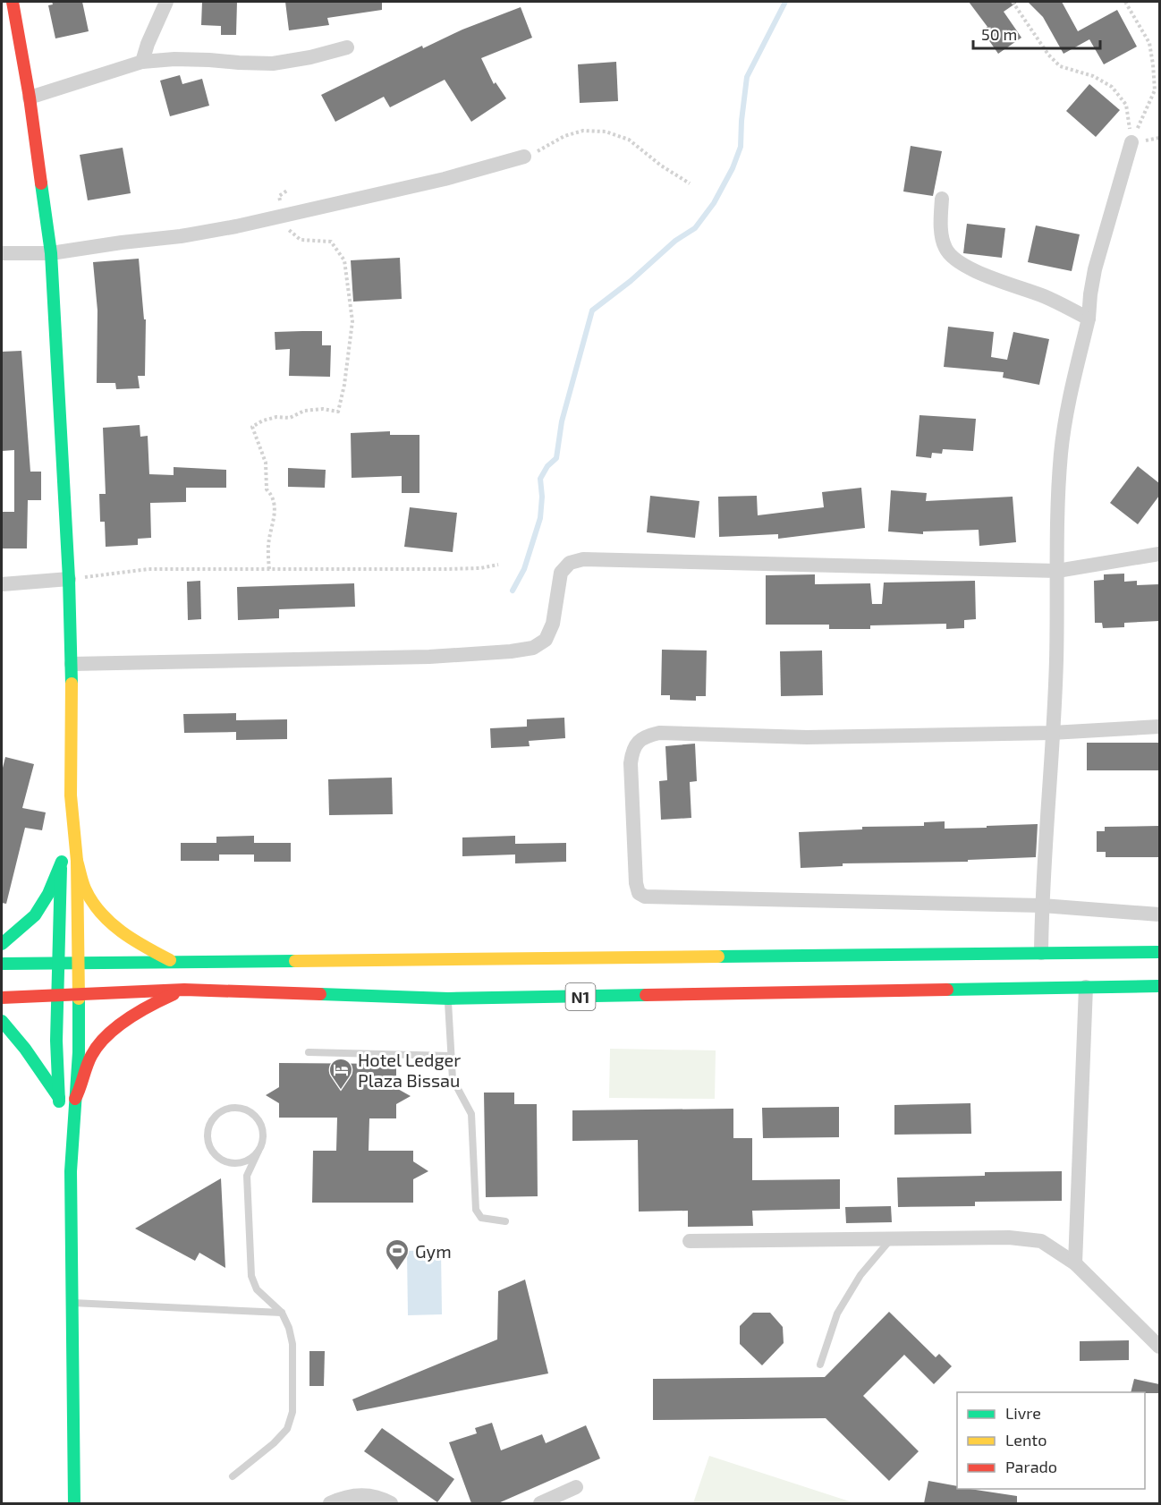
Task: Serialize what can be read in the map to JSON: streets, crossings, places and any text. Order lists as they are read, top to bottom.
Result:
{
  "streets": {
    "main road": ["N1"]
  },
  "places": {
    "hotel": ["Hotel Ledger Plaza Bissau"],
    "sports": ["Gym"]
  },
  "legend": ["Livre", "Lento", "Parado"],
  "scale_bar": "50 m"
}
